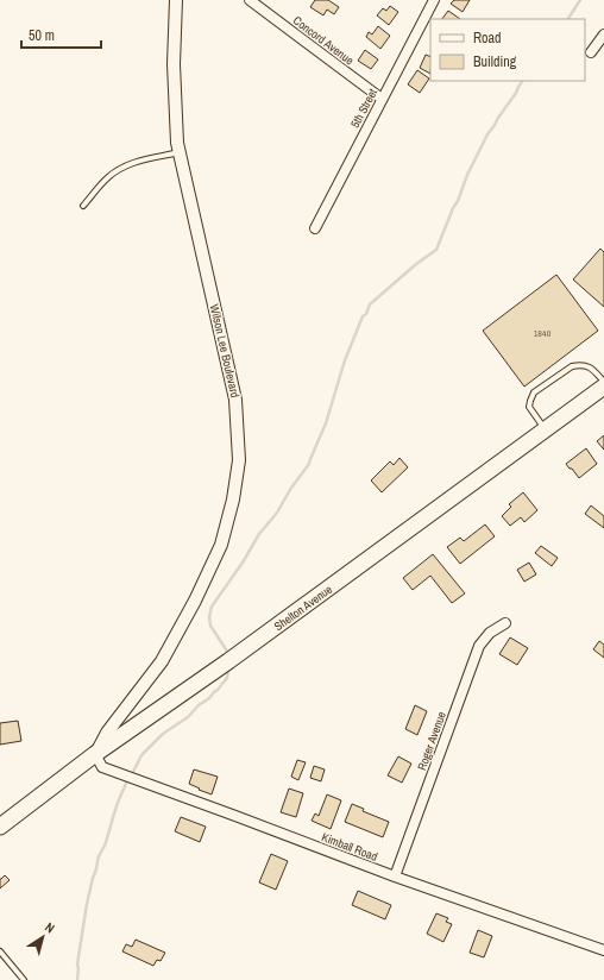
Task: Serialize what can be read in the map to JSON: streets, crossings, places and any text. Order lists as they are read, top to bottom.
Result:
{
  "streets": {
    "main road": ["Shelton Avenue"],
    "street": [
      "Concord Avenue",
      "5th Street",
      "Wilson Lee Boulevard",
      "Roger Avenue",
      "Kimball Road"
    ]
  },
  "crossings": [
    ["Concord Avenue", "5th Street"],
    ["Wilson Lee Boulevard", "Shelton Avenue"],
    ["Wilson Lee Boulevard", "Kimball Road"],
    ["Shelton Avenue", "Kimball Road"],
    ["Roger Avenue", "Kimball Road"]
  ],
  "house_numbers": ["1840"],
  "legend": ["Road", "Building"],
  "scale_bar": "50 m",
  "north": "top right"
}
